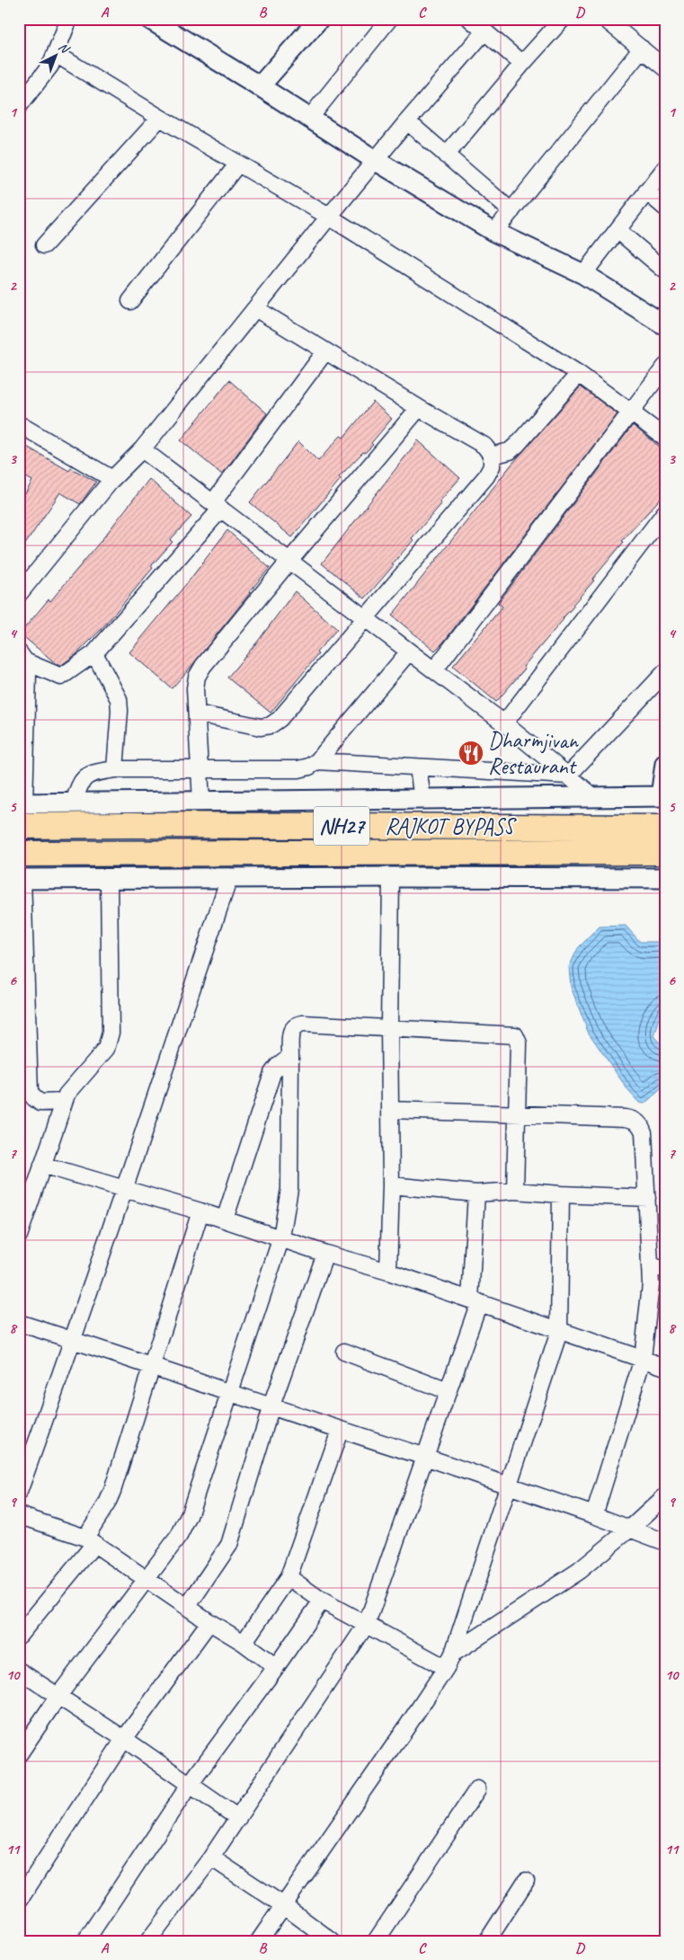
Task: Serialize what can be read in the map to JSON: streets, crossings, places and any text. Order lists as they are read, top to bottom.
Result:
{
  "streets": {
    "highway": ["NH27", "RAJKOT BYPASS"]
  },
  "places": {
    "restaurant": ["Dharmjivan Restaurant"]
  },
  "north": "top right",
  "grid": {
    "columns": [
      "A",
      "B",
      "C",
      "D"
    ],
    "rows": [
      "1",
      "2",
      "3",
      "4",
      "5",
      "6",
      "7",
      "8",
      "9",
      "10",
      "11"
    ]
  }
}
